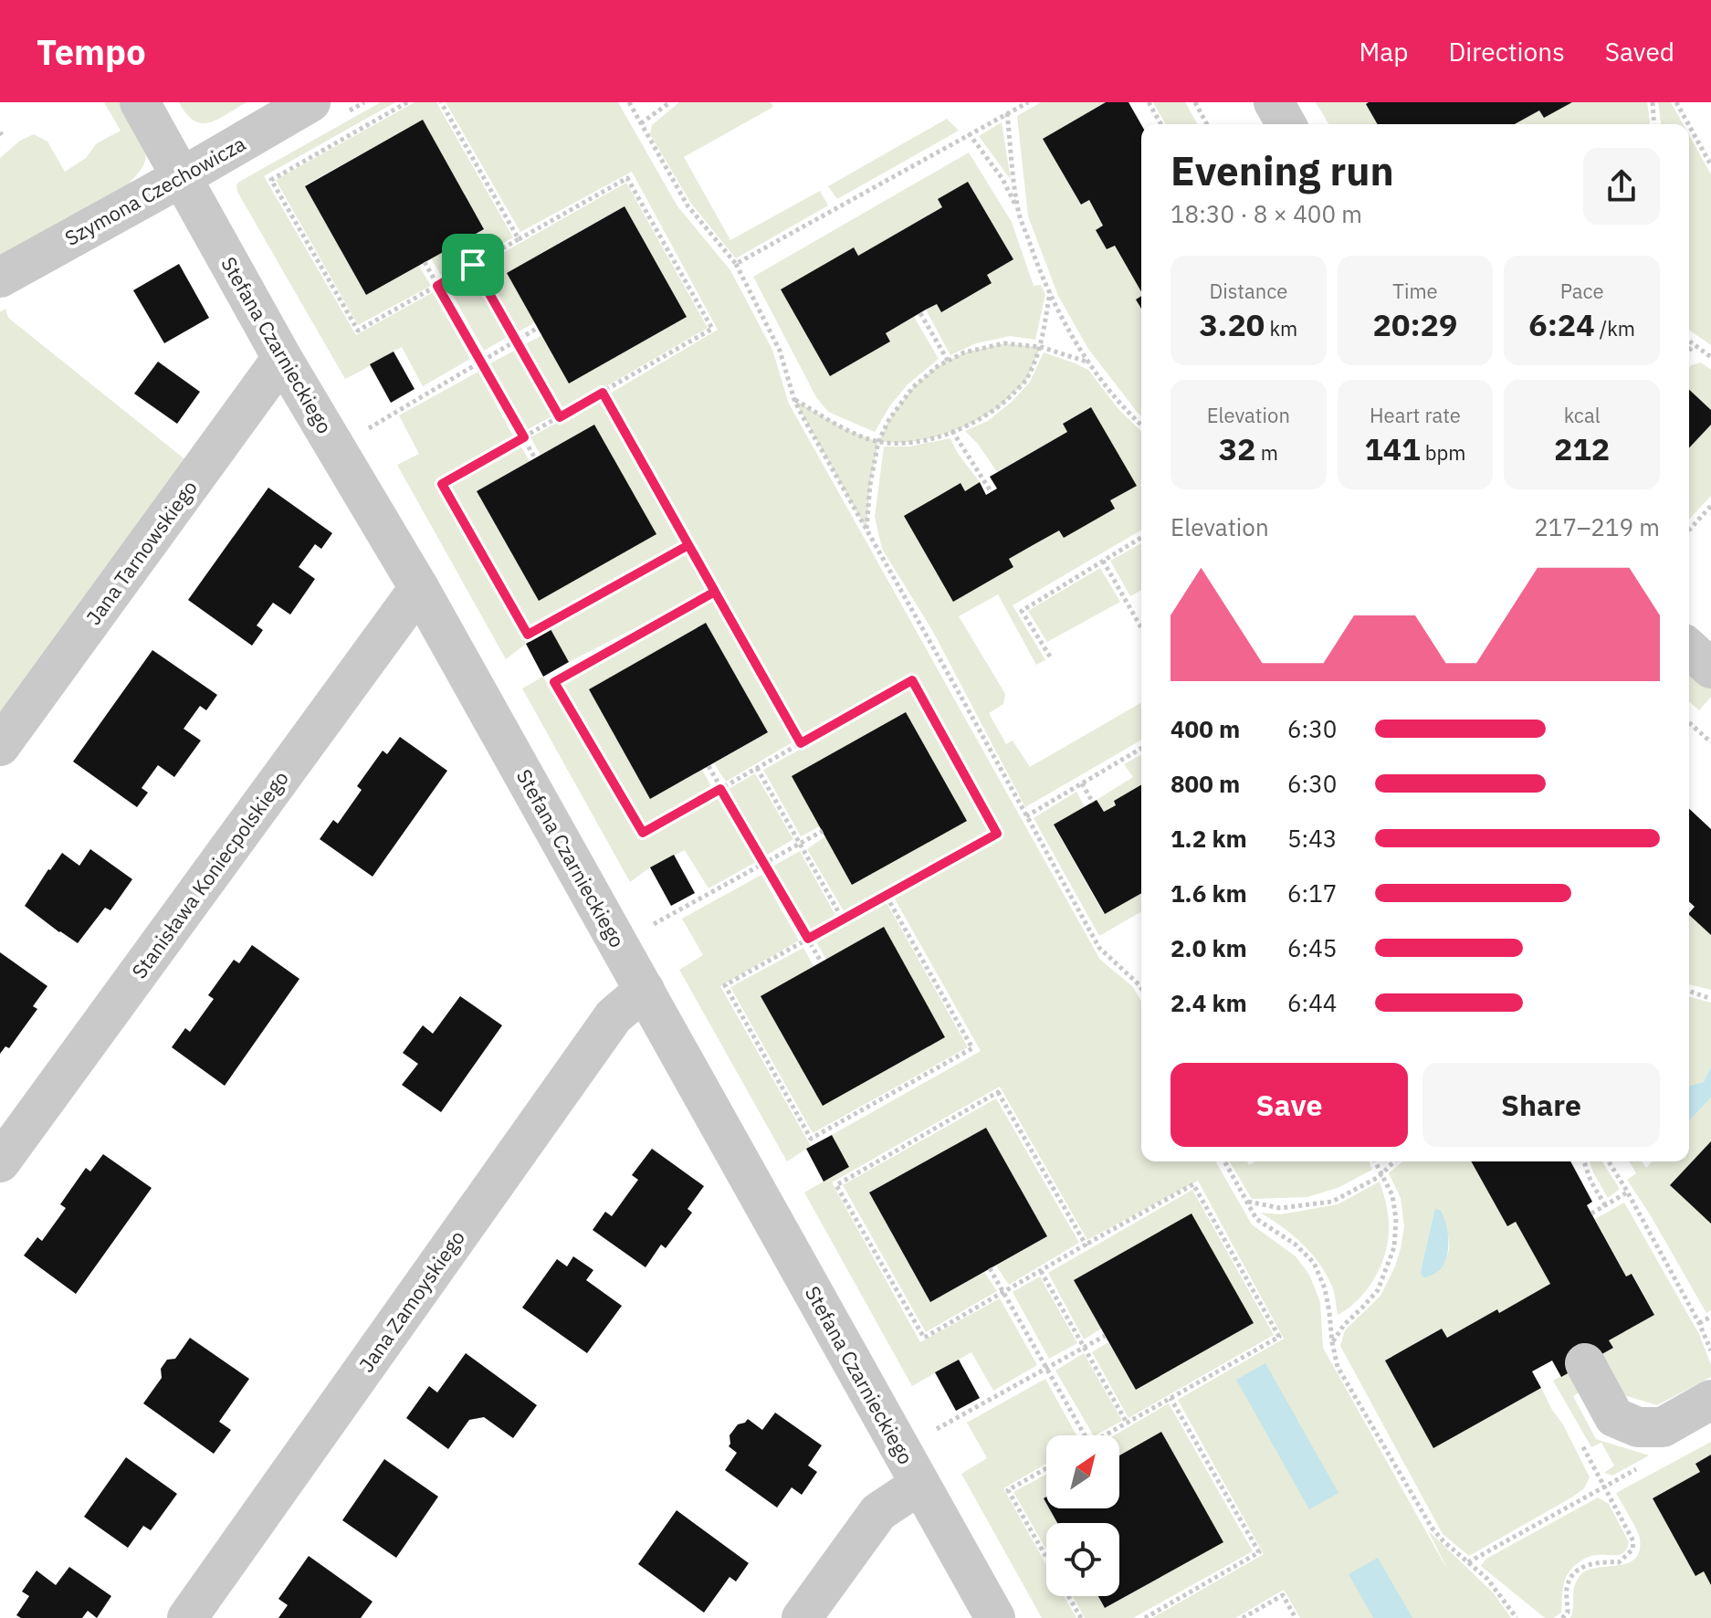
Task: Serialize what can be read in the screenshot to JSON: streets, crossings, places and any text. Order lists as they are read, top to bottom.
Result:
{
  "streets": {
    "street": [
      "Szymona Czechowicza",
      "Stefana Czarnieckiego",
      "Jana Tarnowskiego",
      "Stanisława Koniecpolskiego",
      "Jana Zamoyskiego"
    ]
  },
  "crossings": [
    ["Szymona Czechowicza", "Stefana Czarnieckiego"],
    ["Stefana Czarnieckiego", "Jana Tarnowskiego"],
    ["Stefana Czarnieckiego", "Stanisława Koniecpolskiego"],
    ["Stefana Czarnieckiego", "Jana Zamoyskiego"]
  ],
  "north": "top right",
  "page": {
    "header": "Tempo",
    "nav": ["Map", "Directions", "Saved"],
    "heading": ["Evening run", "18:30 · 8 × 400 m"],
    "stats": [
      ["Distance", "3.20 km"],
      ["Time", "20:29"],
      ["Pace", "6:24 /km"],
      ["Elevation", "32 m"],
      ["Heart rate", "141 bpm"],
      ["kcal", "212"]
    ],
    "chart": ["Elevation", "217–219 m"],
    "list": [
      {
        "name": "400 m",
        "note": "6:30"
      },
      {
        "name": "800 m",
        "note": "6:30"
      },
      {
        "name": "1.2 km",
        "note": "5:43"
      },
      {
        "name": "1.6 km",
        "note": "6:17"
      },
      {
        "name": "2.0 km",
        "note": "6:45"
      },
      {
        "name": "2.4 km",
        "note": "6:44"
      }
    ],
    "buttons": ["Save", "Share"]
  }
}
